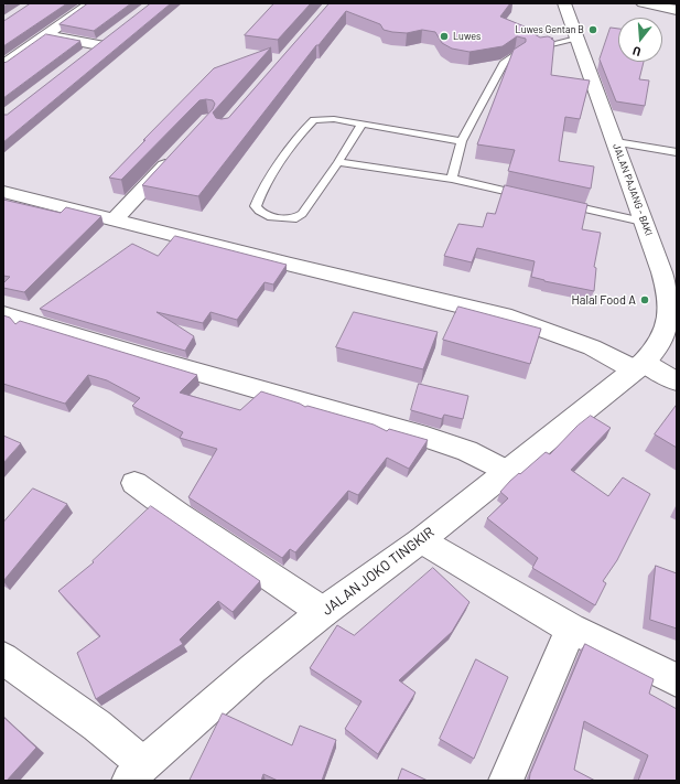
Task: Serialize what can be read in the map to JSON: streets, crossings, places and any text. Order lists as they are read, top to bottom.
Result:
{
  "streets": {
    "street": ["JALAN PAJANG - BAKI", "JALAN JOKO TINGKIR"]
  },
  "crossings": [
    ["JALAN PAJANG - BAKI", "JALAN JOKO TINGKIR"]
  ],
  "places": ["Luwes Gentan B", "Luwes", "Halal Food A"],
  "north": "bottom"
}
